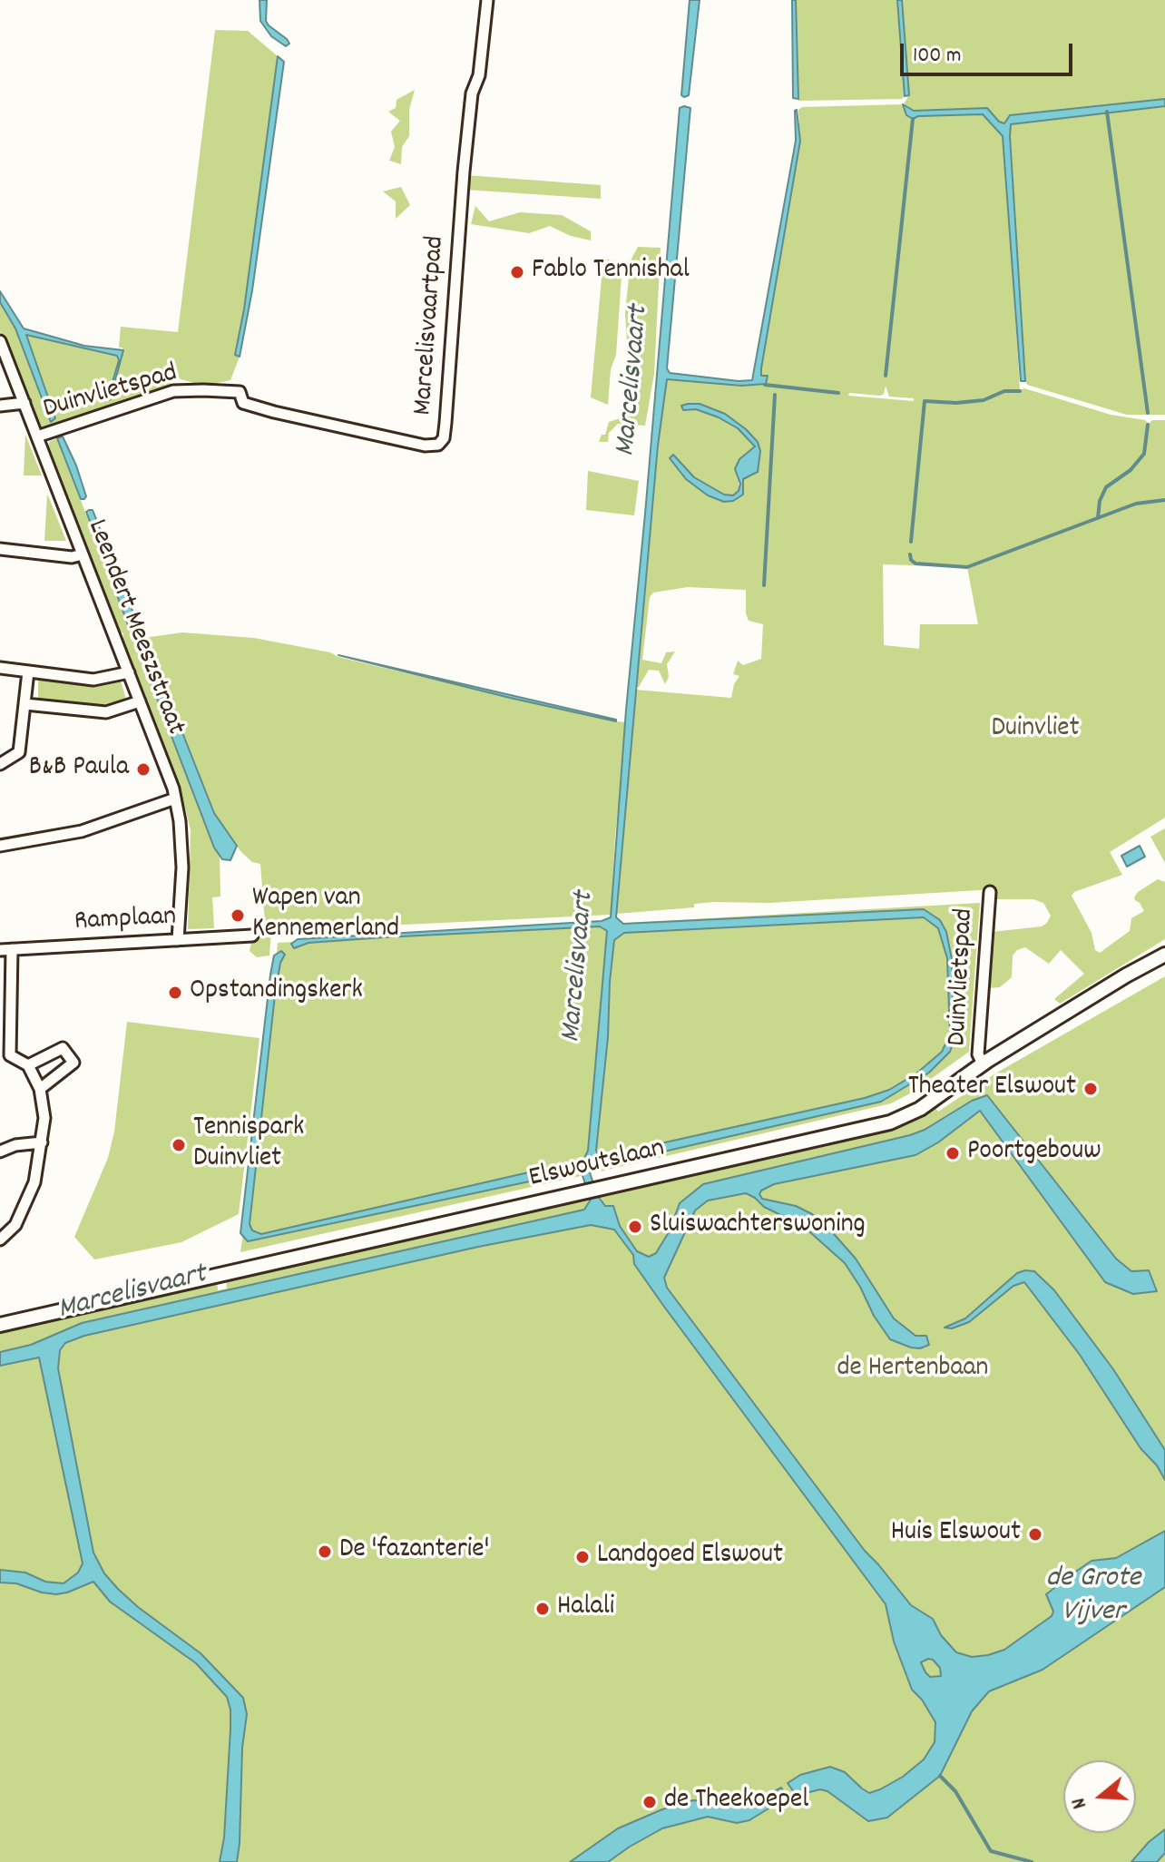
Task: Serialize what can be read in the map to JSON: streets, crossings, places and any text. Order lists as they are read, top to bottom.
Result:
{
  "streets": {
    "street": [
      "Marcelisvaartpad",
      "Duinvlietspad",
      "Leendert Meeszstraat",
      "Ramplaan",
      "Elswoutslaan"
    ]
  },
  "crossings": [
    ["Marcelisvaartpad", "Duinvlietspad"],
    ["Duinvlietspad", "Leendert Meeszstraat"],
    ["Duinvlietspad", "Elswoutslaan"],
    ["Leendert Meeszstraat", "Ramplaan"]
  ],
  "water": ["Marcelisvaart", "de Grote Vijver"],
  "parks": ["Duinvliet", "de Hertenbaan"],
  "places": [
    "Fablo Tennishal",
    "B&B Paula",
    "Wapen van Kennemerland",
    "Opstandingskerk",
    "Theater Elswout",
    "Tennispark Duinvliet",
    "Poortgebouw",
    "Sluiswachterswoning",
    "Huis Elswout",
    "De 'fazanterie'",
    "Landgoed Elswout",
    "Halali",
    "de Theekoepel"
  ],
  "scale_bar": "100 m",
  "north": "left"
}
